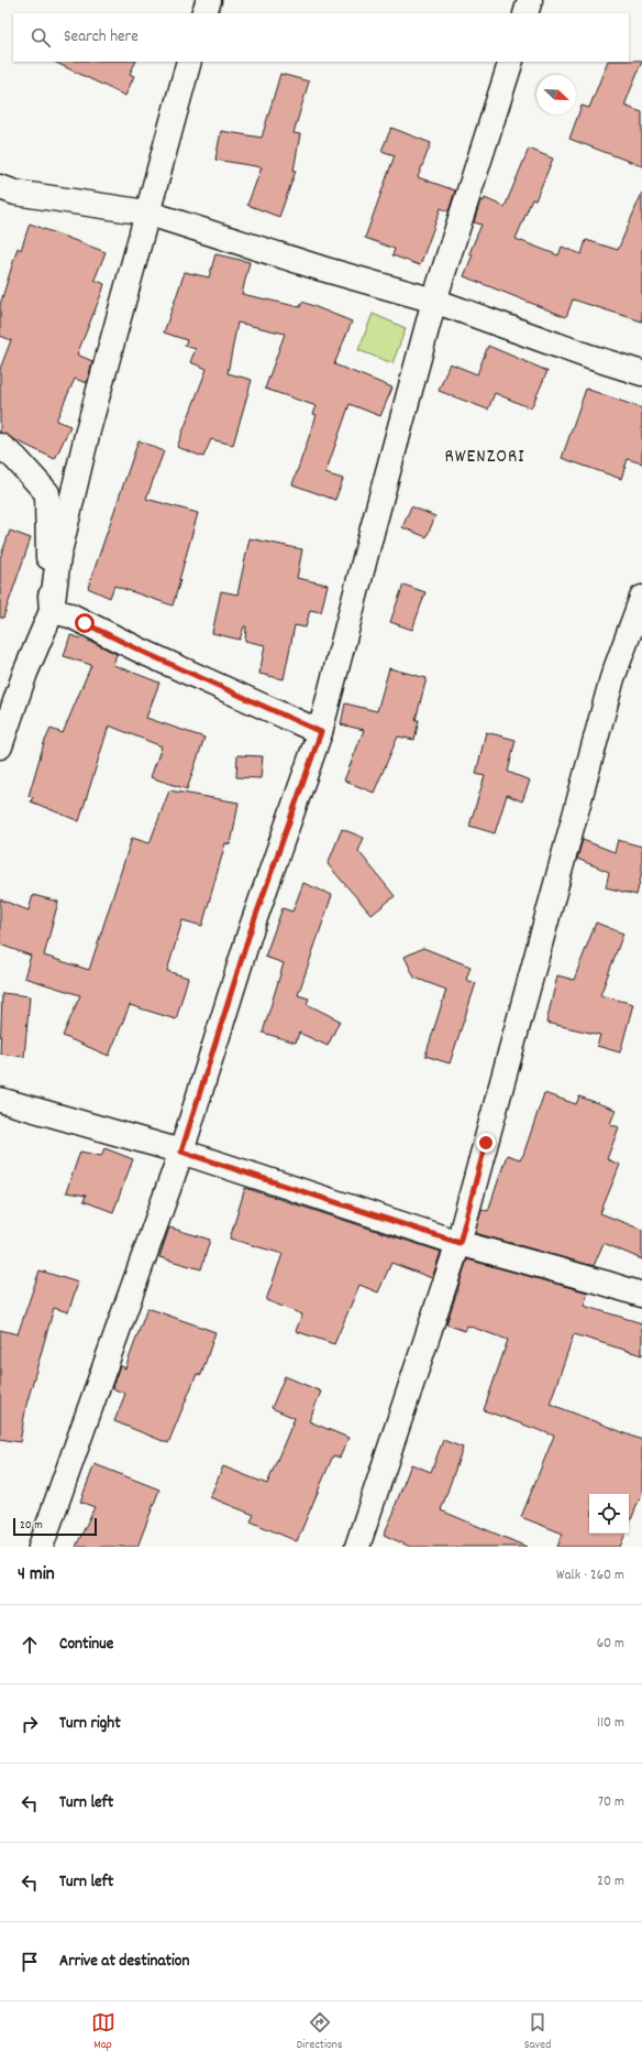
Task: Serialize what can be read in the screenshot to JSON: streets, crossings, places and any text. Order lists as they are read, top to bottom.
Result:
{
  "districts": ["RWENZORI"],
  "scale_bar": "20 m",
  "north": "bottom right",
  "page": {
    "search": "Search here",
    "scale": "20 m",
    "heading": ["4 min", "Walk · 260 m"],
    "list": [
      ["Continue", "60 m"],
      ["Turn right", "110 m"],
      ["Turn left", "70 m"],
      ["Turn left", "20 m"],
      "Arrive at destination"
    ],
    "nav": ["Map", "Directions", "Saved"]
  }
}
